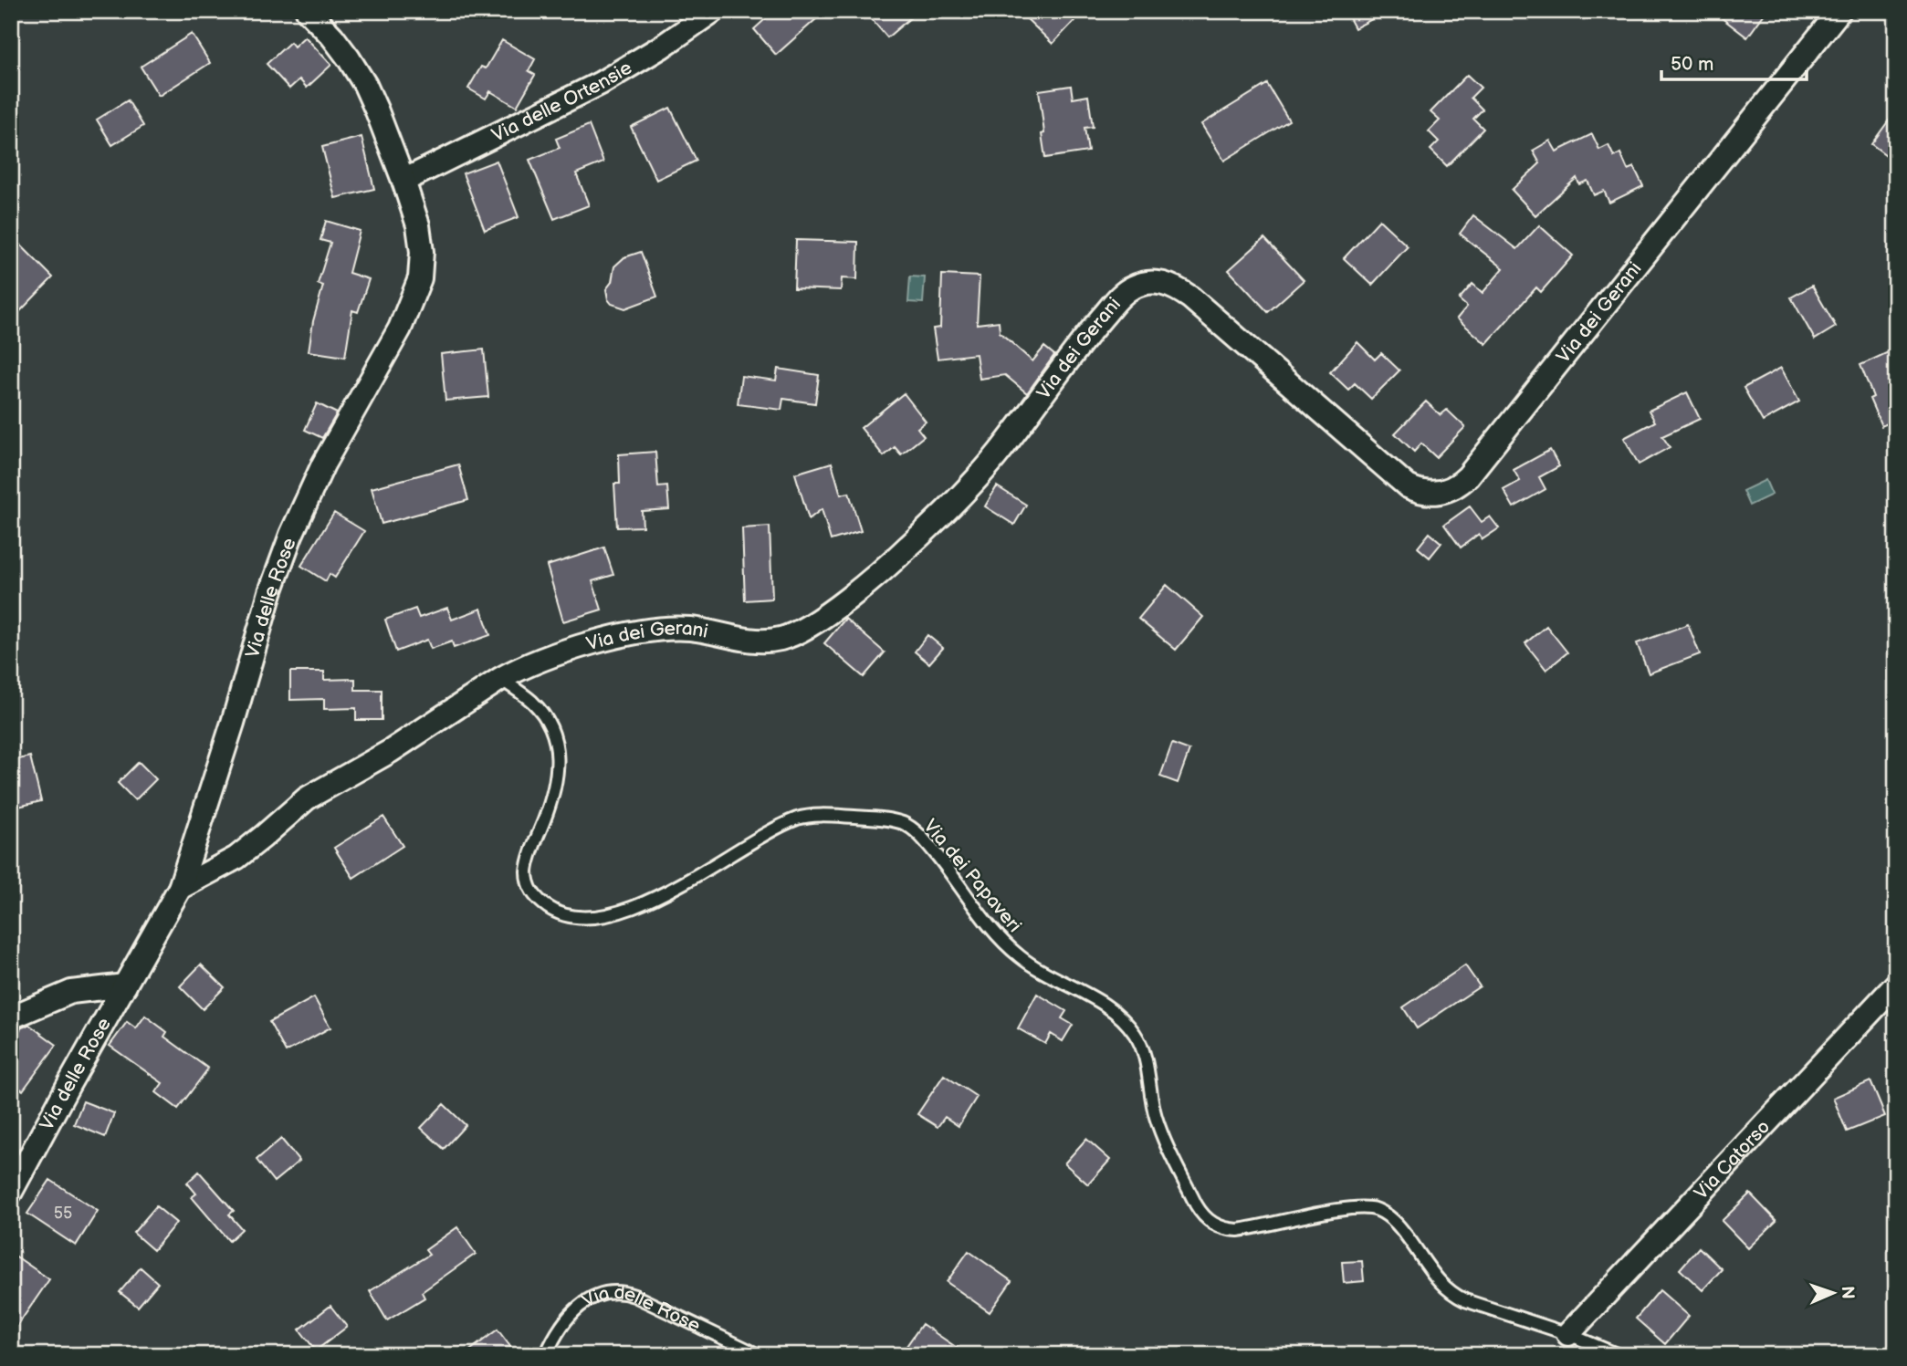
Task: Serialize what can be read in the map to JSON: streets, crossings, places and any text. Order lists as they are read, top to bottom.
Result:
{
  "streets": {
    "street": [
      "Via delle Ortensie",
      "Via dei Gerani",
      "Via delle Rose",
      "Via Catorso"
    ],
    "lane": ["Via dei Papaveri"]
  },
  "crossings": [
    ["Via delle Ortensie", "Via delle Rose"],
    ["Via dei Gerani", "Via delle Rose"],
    ["Via dei Gerani", "Via dei Papaveri"],
    ["Via dei Papaveri", "Via Catorso"]
  ],
  "house_numbers": ["55"],
  "scale_bar": "50 m",
  "north": "right"
}
